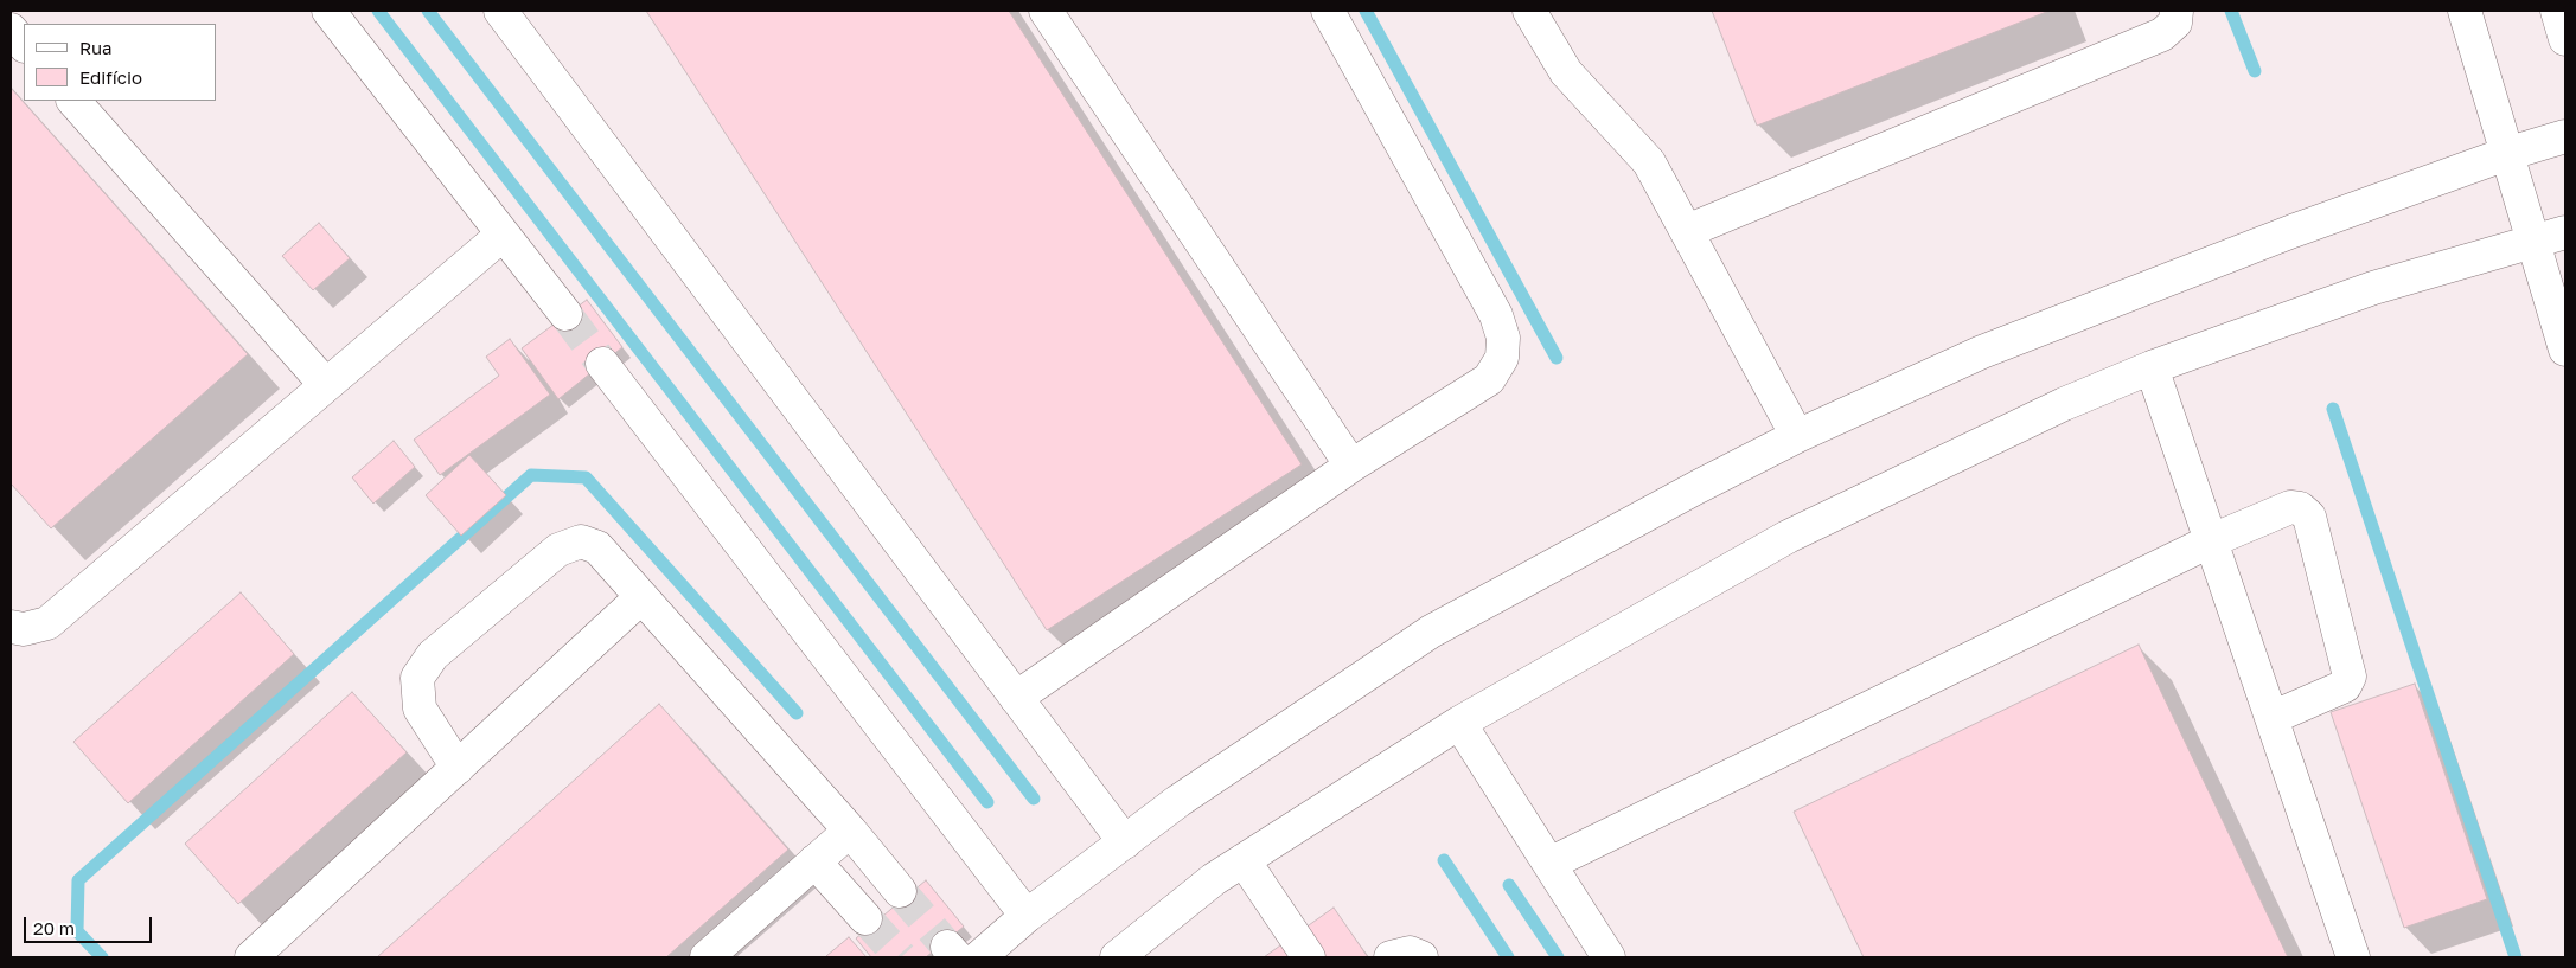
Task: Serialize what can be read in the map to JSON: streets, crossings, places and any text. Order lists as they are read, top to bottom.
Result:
{
  "legend": ["Rua", "Edifício"],
  "scale_bar": "20 m"
}
